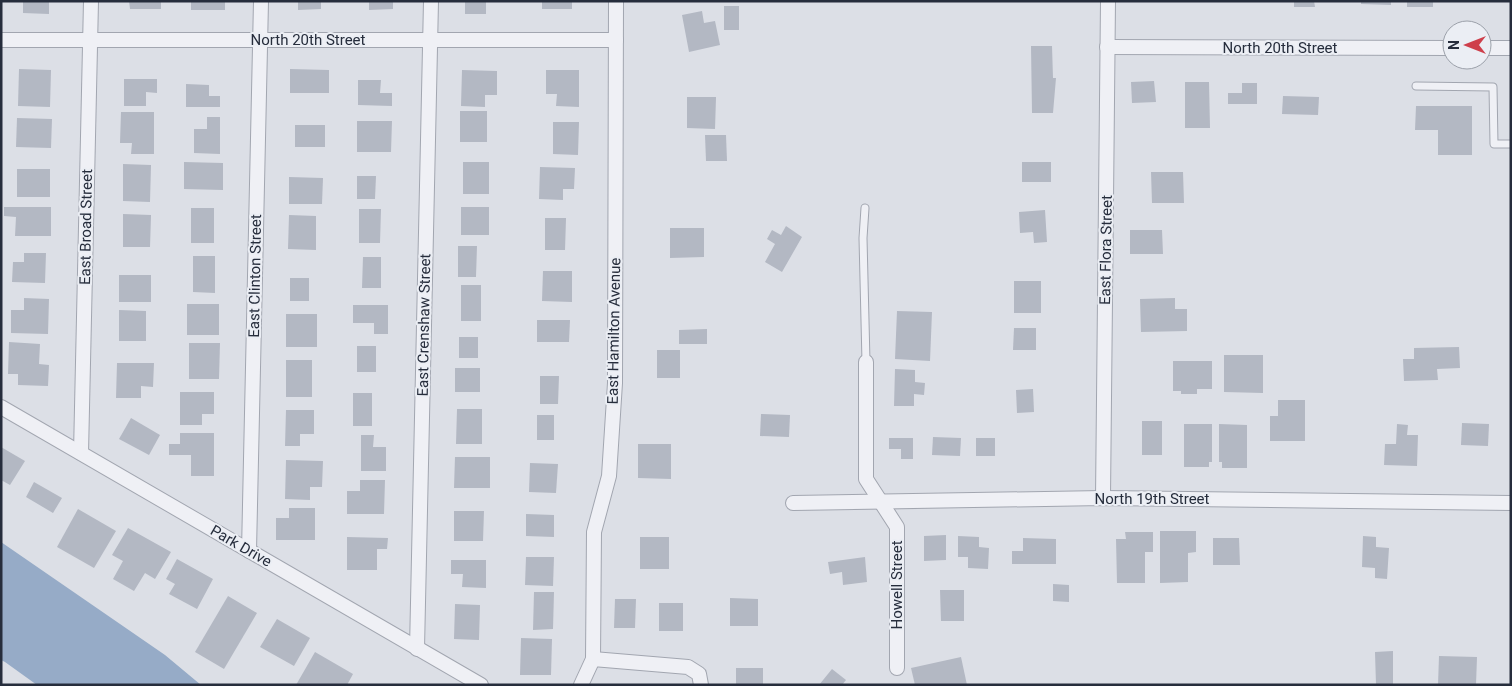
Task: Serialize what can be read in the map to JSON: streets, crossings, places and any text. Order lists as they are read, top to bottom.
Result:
{
  "streets": {
    "street": [
      "North 20th Street",
      "East Broad Street",
      "East Flora Street",
      "East Clinton Street",
      "East Crenshaw Street",
      "East Hamilton Avenue",
      "North 19th Street",
      "Park Drive",
      "Howell Street"
    ]
  },
  "crossings": [
    ["North 20th Street", "East Broad Street"],
    ["North 20th Street", "East Flora Street"],
    ["North 20th Street", "East Clinton Street"],
    ["North 20th Street", "East Crenshaw Street"],
    ["North 20th Street", "East Hamilton Avenue"],
    ["East Broad Street", "Park Drive"],
    ["East Flora Street", "North 19th Street"],
    ["East Clinton Street", "Park Drive"],
    ["East Crenshaw Street", "Park Drive"],
    ["North 19th Street", "Howell Street"]
  ],
  "north": "left"
}
